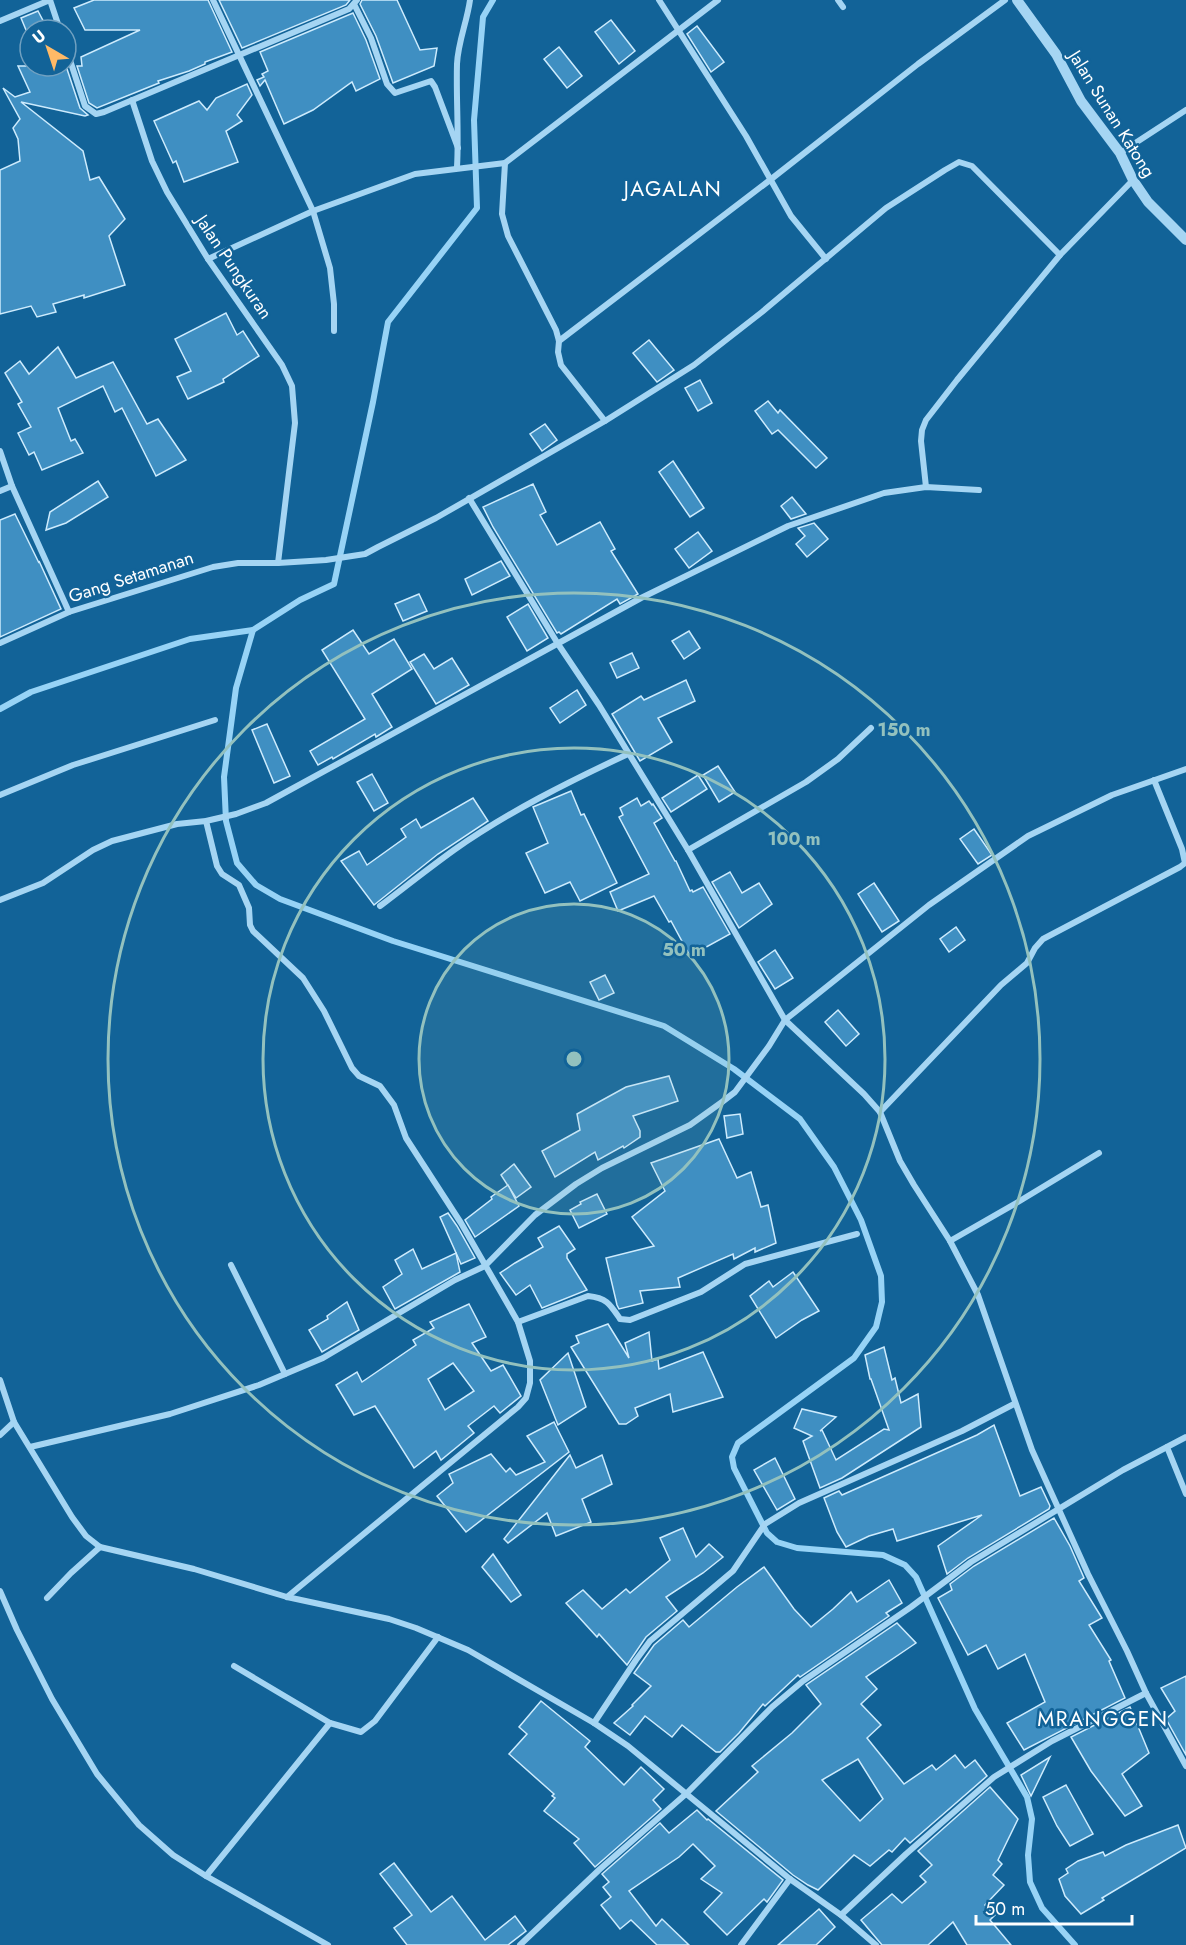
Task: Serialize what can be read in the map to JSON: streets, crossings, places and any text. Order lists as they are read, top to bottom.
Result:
{
  "streets": {
    "street": ["Jalan Sunan Katong", "Jalan Pungkuran", "Gang Setamanan"]
  },
  "crossings": [
    ["Jalan Pungkuran", "Gang Setamanan"]
  ],
  "districts": ["JAGALAN", "MRANGGEN"],
  "scale_bar": "50 m",
  "north": "top left",
  "rings": ["150 m", "100 m", "50 m"]
}
